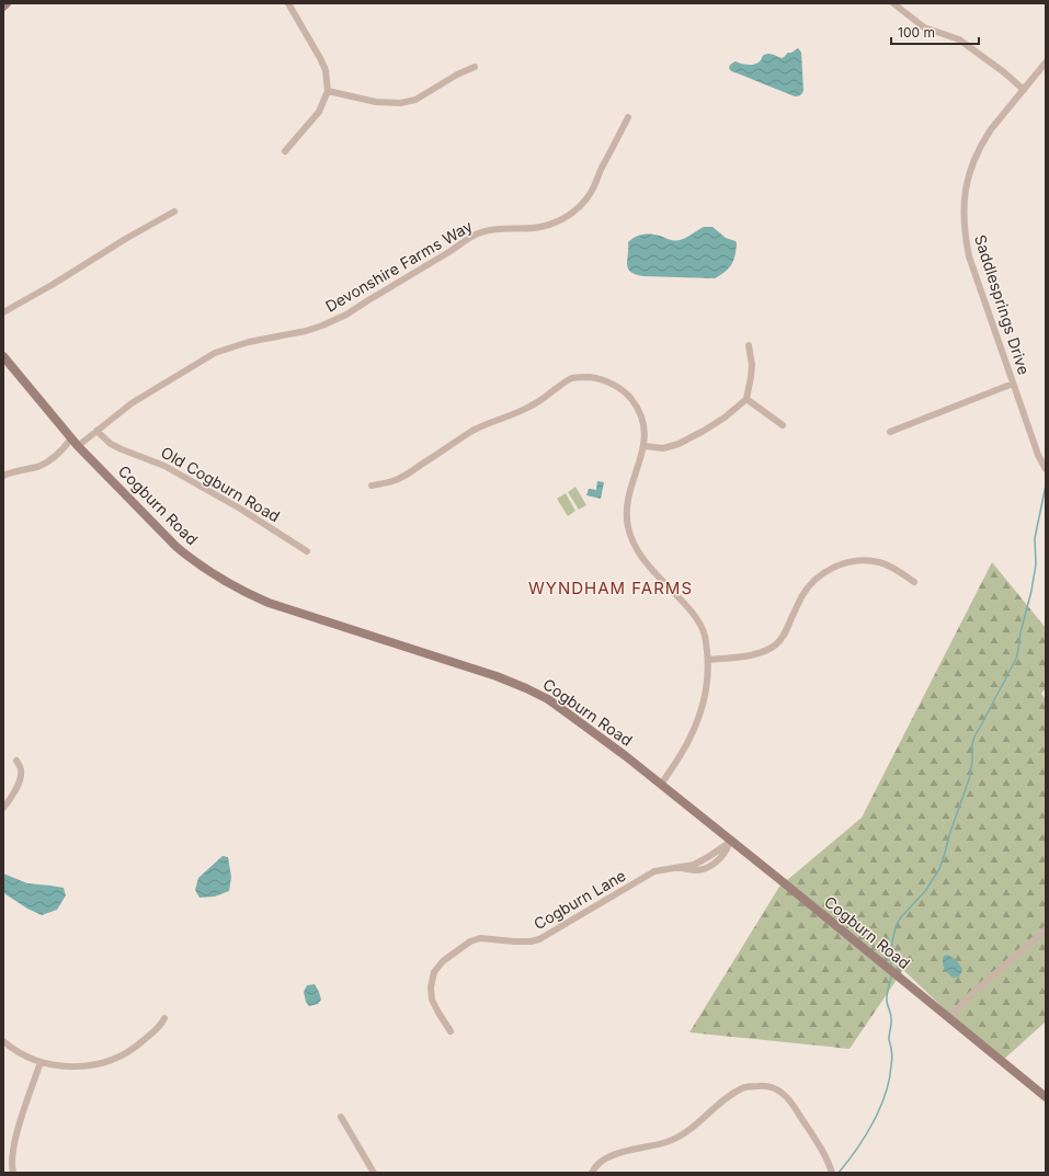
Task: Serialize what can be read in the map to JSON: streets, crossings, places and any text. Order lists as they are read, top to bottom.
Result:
{
  "streets": {
    "street": [
      "Devonshire Farms Way",
      "Saddlesprings Drive",
      "Old Cogburn Road",
      "Cogburn Road",
      "Cogburn Lane"
    ]
  },
  "crossings": [
    ["Devonshire Farms Way", "Old Cogburn Road"],
    ["Devonshire Farms Way", "Cogburn Road"],
    ["Cogburn Road", "Cogburn Lane"]
  ],
  "districts": ["WYNDHAM FARMS"],
  "scale_bar": "100 m"
}
